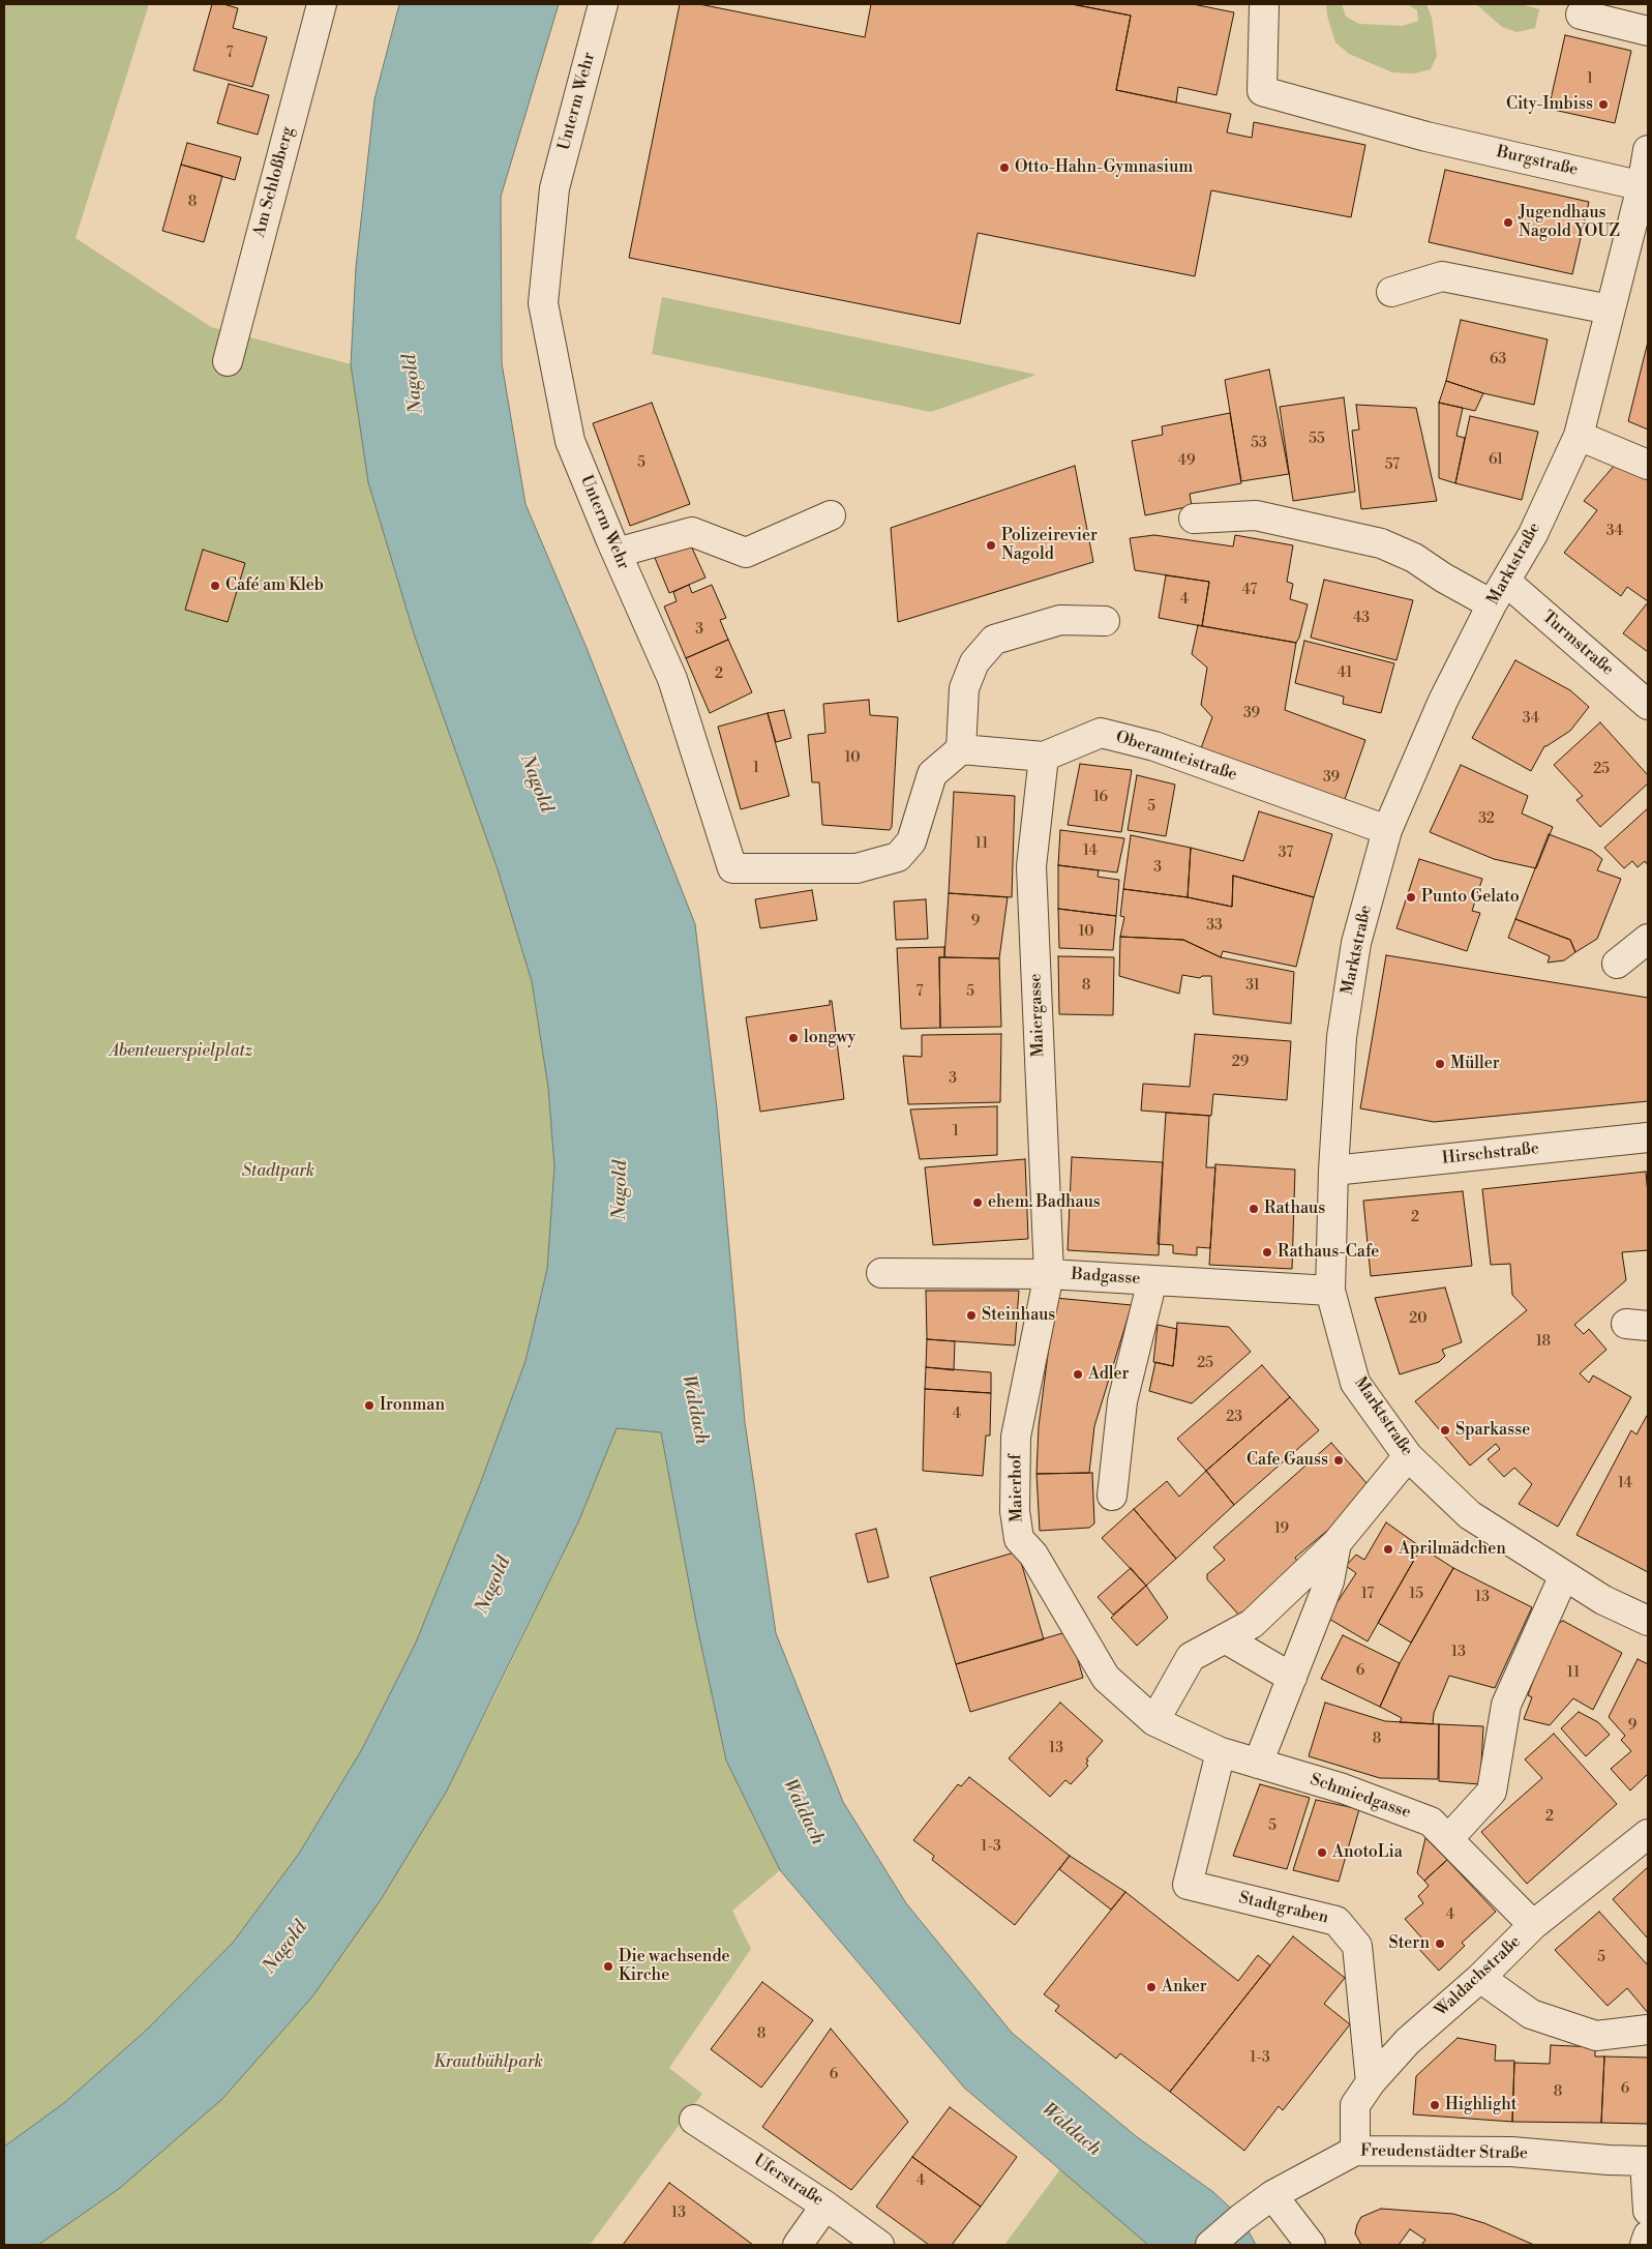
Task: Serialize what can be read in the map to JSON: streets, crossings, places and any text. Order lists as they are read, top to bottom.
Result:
{
  "streets": {
    "street": [
      "Unterm Wehr",
      "Burgstraße",
      "Am Schloßberg",
      "Marktstraße",
      "Turmstraße",
      "Oberamteistraße",
      "Maiergasse",
      "Hirschstraße",
      "Badgasse",
      "Maierhof",
      "Schmiedgasse",
      "Stadtgraben",
      "Waldachstraße",
      "Freudenstädter Straße",
      "Uferstraße"
    ]
  },
  "crossings": [
    ["Unterm Wehr", "Oberamteistraße"],
    ["Burgstraße", "Marktstraße"],
    ["Marktstraße", "Turmstraße"],
    ["Marktstraße", "Oberamteistraße"],
    ["Marktstraße", "Hirschstraße"],
    ["Marktstraße", "Badgasse"],
    ["Oberamteistraße", "Maiergasse"],
    ["Maiergasse", "Badgasse"],
    ["Maiergasse", "Maierhof"],
    ["Badgasse", "Maierhof"],
    ["Maierhof", "Schmiedgasse"],
    ["Schmiedgasse", "Stadtgraben"],
    ["Schmiedgasse", "Waldachstraße"],
    ["Stadtgraben", "Waldachstraße"],
    ["Waldachstraße", "Freudenstädter Straße"]
  ],
  "water": ["Nagold", "Waldach"],
  "parks": ["Abenteuerspielplatz", "Stadtpark", "Krautbühlpark"],
  "places": [
    "City-Imbiss",
    "Otto-Hahn-Gymnasium",
    "Jugendhaus Nagold YOUZ",
    "Polizeirevier Nagold",
    "Café am Kleb",
    "Punto Gelato",
    "longwy",
    "Müller",
    "ehem. Badhaus",
    "Rathaus",
    "Rathaus-Cafe",
    "Steinhaus",
    "Adler",
    "Ironman",
    "Sparkasse",
    "Cafe Gauss",
    "Aprilmädchen",
    "AnotoLia",
    "Stern",
    "Die wachsende Kirche",
    "Anker",
    "Highlight"
  ],
  "house_numbers": [
    "7",
    "1",
    "8",
    "63",
    "55",
    "53",
    "61",
    "49",
    "5",
    "57",
    "34",
    "47",
    "4",
    "43",
    "3",
    "41",
    "2",
    "39",
    "34",
    "10",
    "1",
    "25",
    "39",
    "16",
    "5",
    "32",
    "11",
    "14",
    "37",
    "3",
    "9",
    "33",
    "10",
    "8",
    "31",
    "7",
    "5",
    "29",
    "3",
    "1",
    "2",
    "20",
    "18",
    "25",
    "4",
    "23",
    "14",
    "19",
    "17",
    "15",
    "13",
    "13",
    "6",
    "11",
    "9",
    "8",
    "13",
    "2",
    "5",
    "1-3",
    "4",
    "5",
    "8",
    "1-3",
    "6",
    "6",
    "8",
    "4",
    "13"
  ]
}
